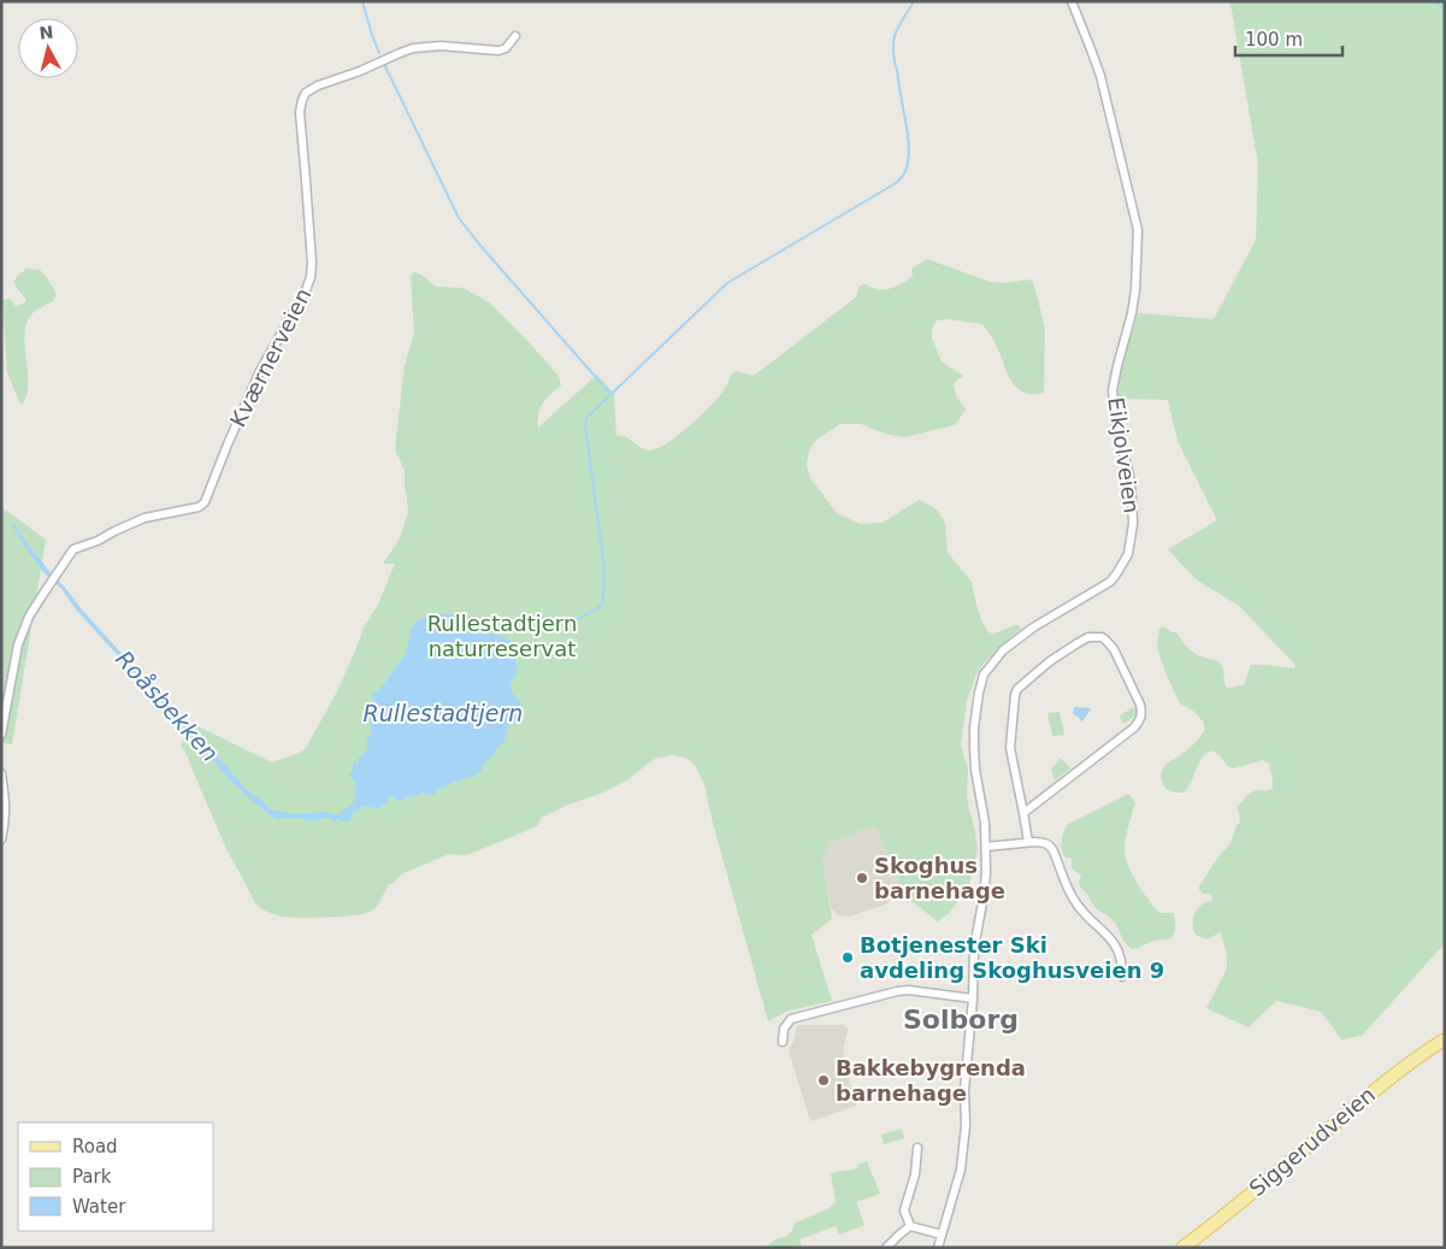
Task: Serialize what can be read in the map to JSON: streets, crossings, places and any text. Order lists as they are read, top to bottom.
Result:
{
  "streets": {
    "main road": ["Siggerudveien"],
    "street": ["Kværnerveien", "Eikjolveien"]
  },
  "districts": ["Solborg"],
  "water": ["Roåsbekken", "Rullestadtjern"],
  "parks": ["Rullestadtjern naturreservat"],
  "places": ["Skoghus barnehage", "Botjenester Ski avdeling Skoghusveien 9", "Bakkebygrenda barnehage"],
  "legend": ["Road", "Park", "Water"],
  "scale_bar": "100 m",
  "north": "top"
}
